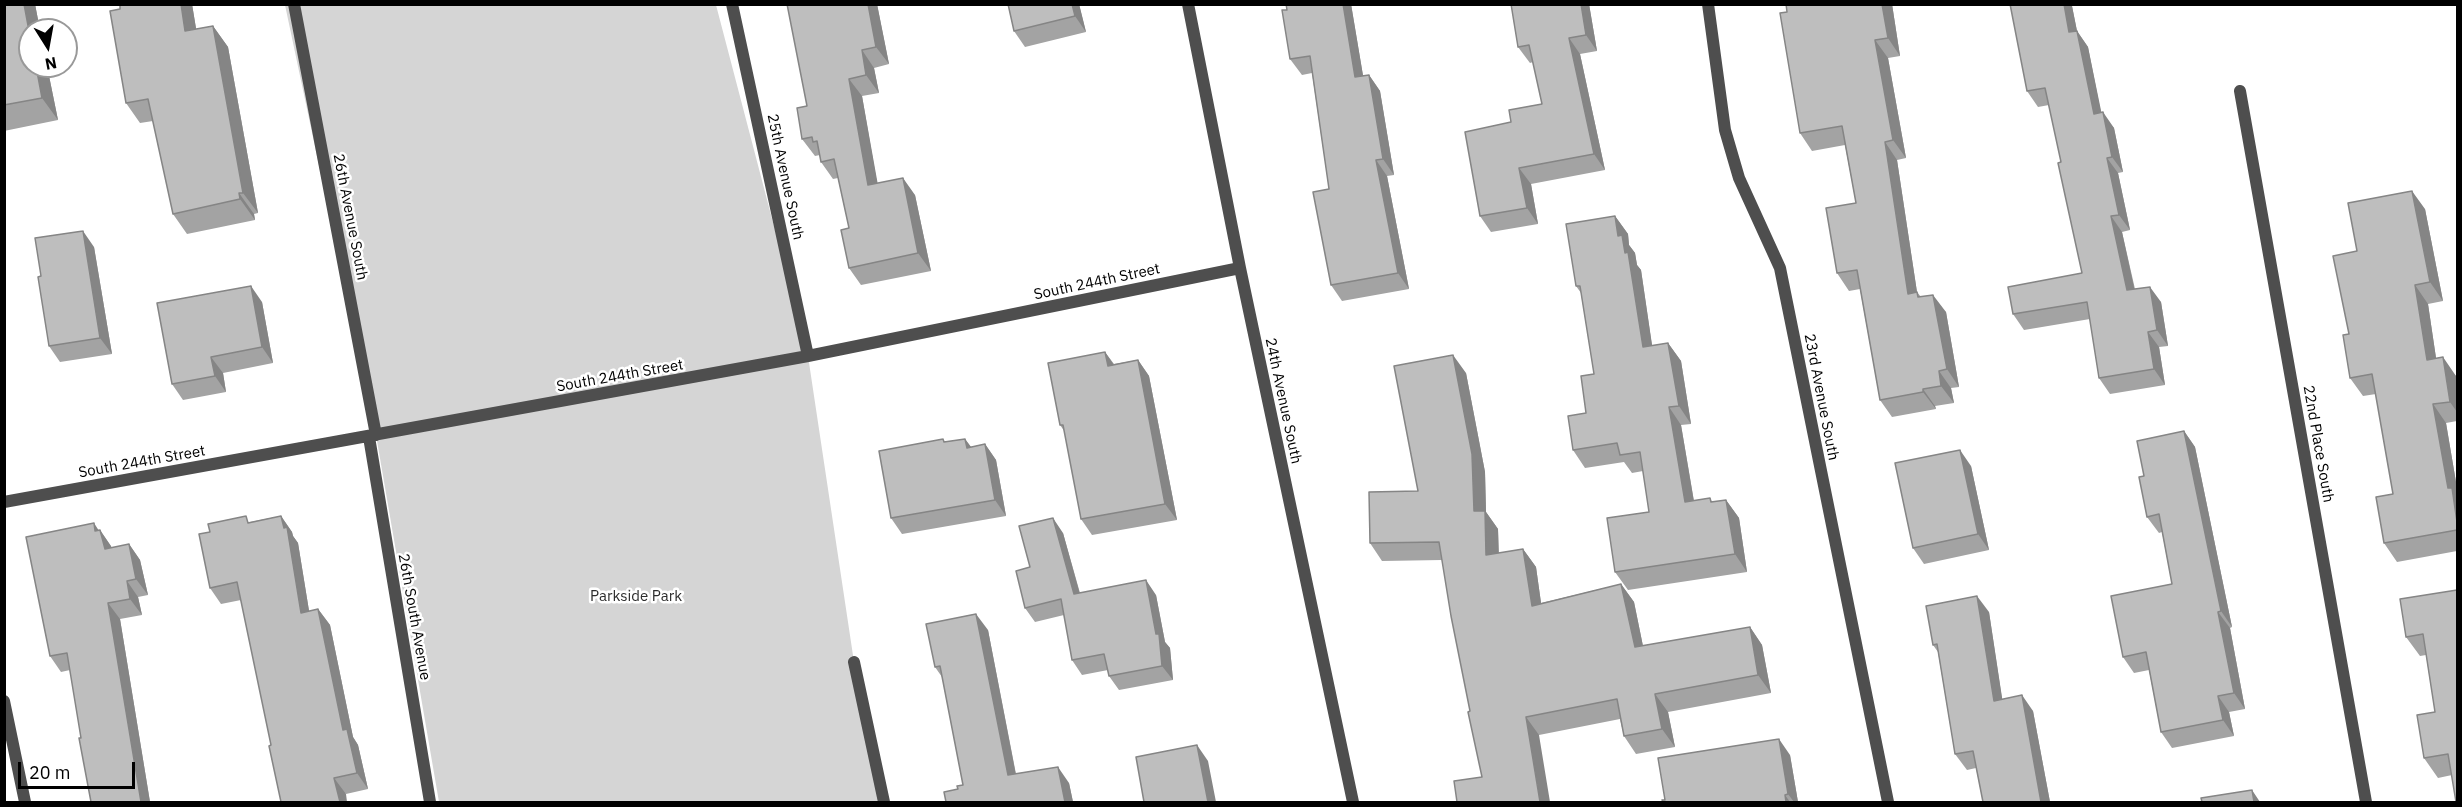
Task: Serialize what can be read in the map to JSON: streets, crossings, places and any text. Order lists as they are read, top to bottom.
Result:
{
  "streets": {
    "street": [
      "25th Avenue South",
      "26th Avenue South",
      "South 244th Street",
      "23rd Avenue South",
      "24th Avenue South",
      "22nd Place South",
      "26th South Avenue"
    ]
  },
  "crossings": [
    ["25th Avenue South", "South 244th Street"],
    ["26th Avenue South", "South 244th Street"],
    ["26th Avenue South", "26th South Avenue"],
    ["South 244th Street", "24th Avenue South"],
    ["South 244th Street", "26th South Avenue"]
  ],
  "parks": ["Parkside Park"],
  "scale_bar": "20 m",
  "north": "bottom"
}
